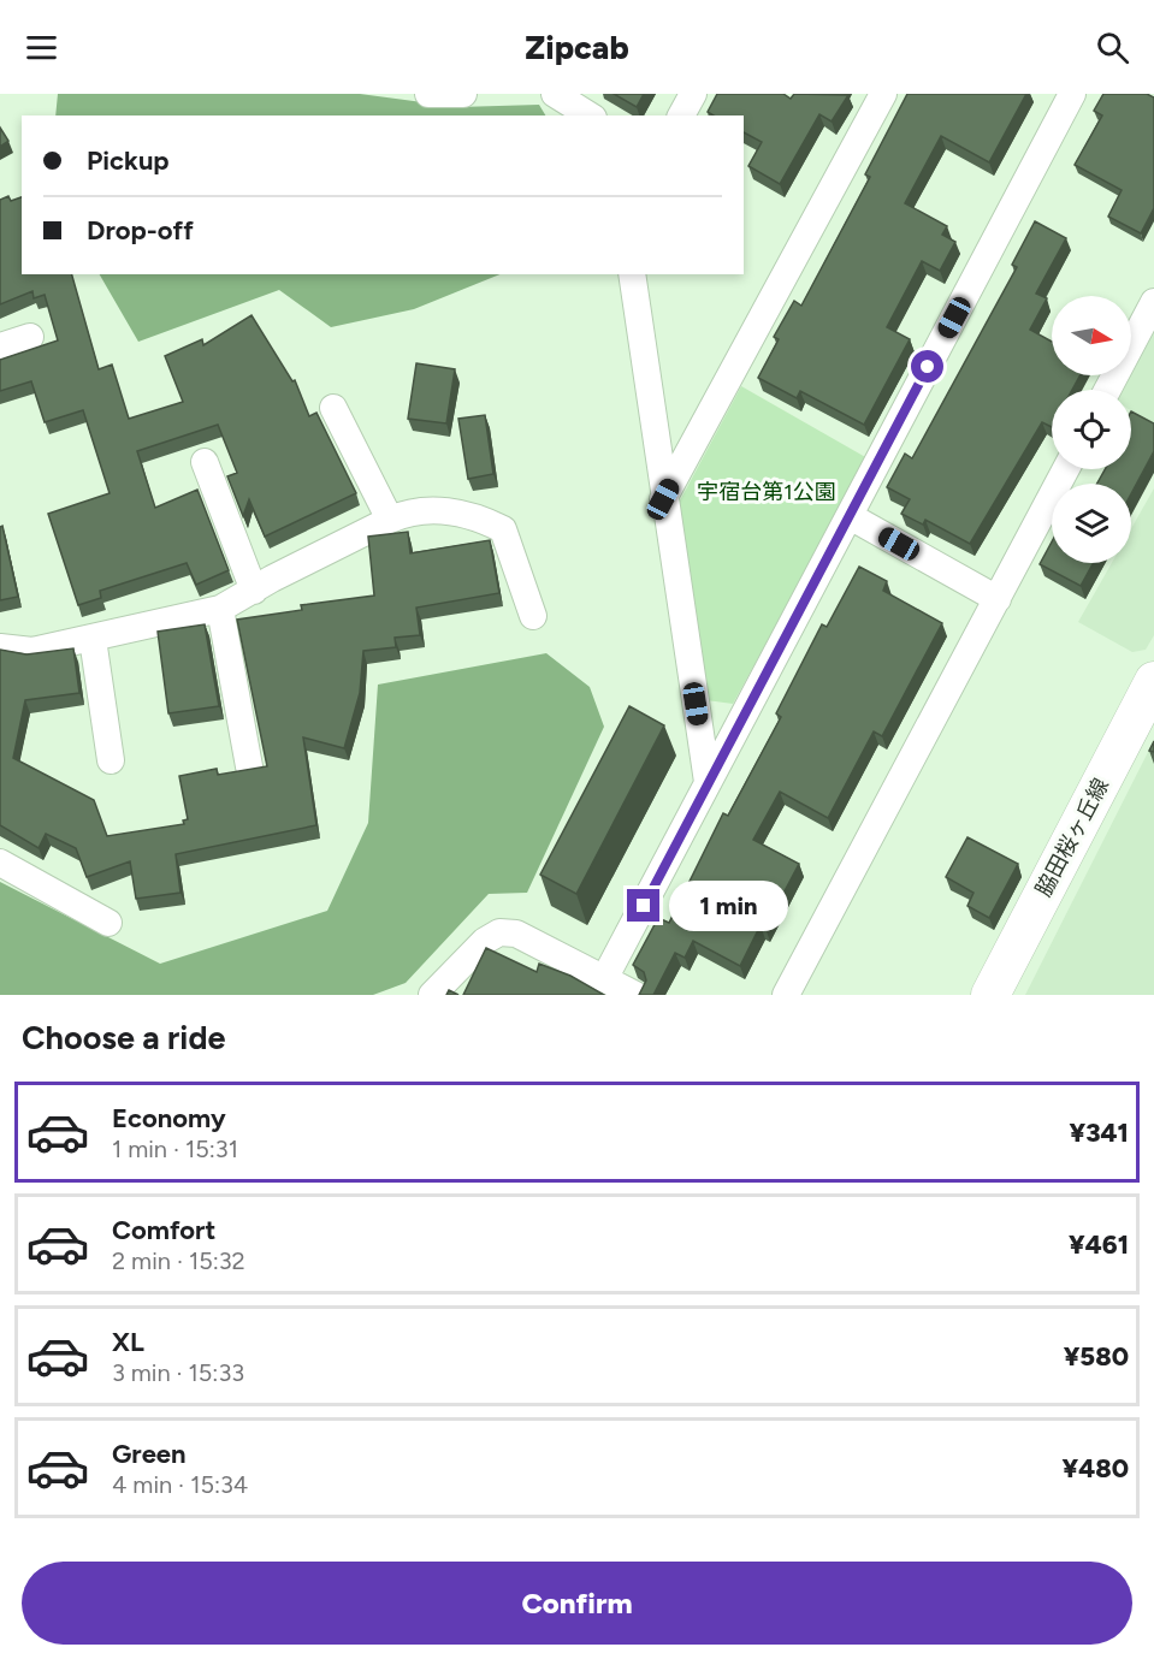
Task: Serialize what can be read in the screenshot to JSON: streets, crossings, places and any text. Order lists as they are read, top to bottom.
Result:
{
  "streets": {
    "street": ["脇田桜ヶ丘線"]
  },
  "parks": ["宇宿台第1公園"],
  "north": "right",
  "page": {
    "header": "Zipcab",
    "banner": ["Pickup", "Drop-off"],
    "bubble": "1 min",
    "heading": "Choose a ride",
    "list": [
      {
        "name": "Economy",
        "note": "1 min · 15:31",
        "value": "¥341"
      },
      {
        "name": "Comfort",
        "note": "2 min · 15:32",
        "value": "¥461"
      },
      {
        "name": "XL",
        "note": "3 min · 15:33",
        "value": "¥580"
      },
      {
        "name": "Green",
        "note": "4 min · 15:34",
        "value": "¥480"
      }
    ],
    "buttons": "Confirm"
  }
}
